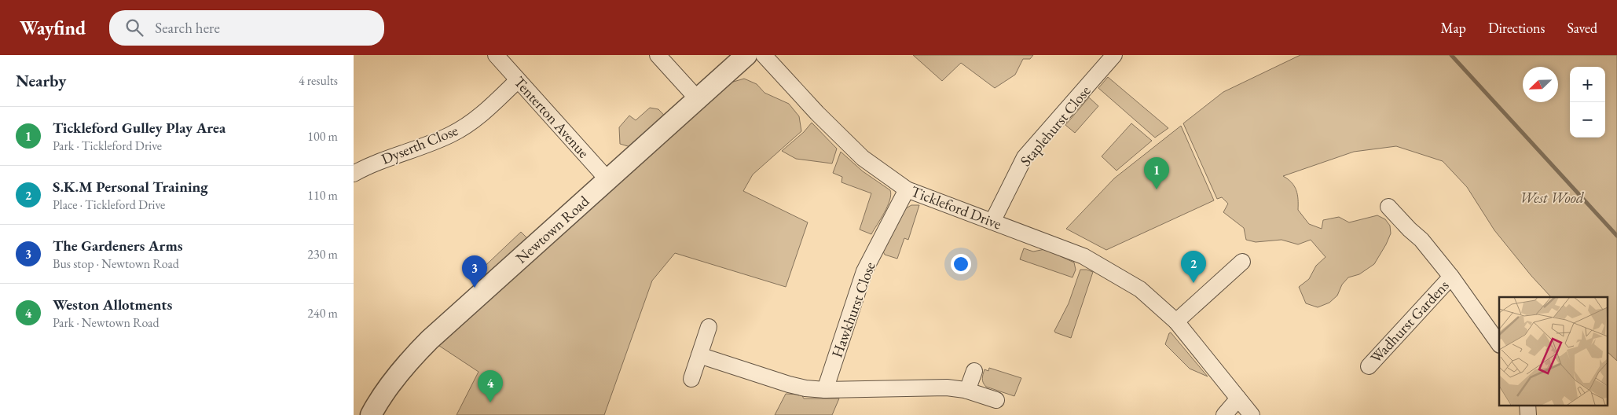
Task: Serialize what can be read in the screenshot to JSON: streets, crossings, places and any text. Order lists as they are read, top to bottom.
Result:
{
  "streets": {
    "street": [
      "Tenterton Avenue",
      "Staplehurst Close",
      "Dyserth Close",
      "Tickleford Drive",
      "Newtown Road",
      "Hawkhurst Close",
      "Wadhurst Gardens"
    ]
  },
  "crossings": [
    ["Tenterton Avenue", "Dyserth Close"],
    ["Tenterton Avenue", "Newtown Road"],
    ["Staplehurst Close", "Tickleford Drive"],
    ["Tickleford Drive", "Hawkhurst Close"]
  ],
  "parks": ["West Wood"],
  "north": "bottom left",
  "page": {
    "header": "Wayfind",
    "search": "Search here",
    "nav": ["Map", "Directions", "Saved"],
    "heading": ["Nearby", "4 results"],
    "map_buttons": ["+", "−"],
    "list": [
      {
        "mark": "1",
        "name": "Tickleford Gulley Play Area",
        "note": "Park · Tickleford Drive",
        "value": "100 m"
      },
      {
        "mark": "2",
        "name": "S.K.M Personal Training",
        "note": "Place · Tickleford Drive",
        "value": "110 m"
      },
      {
        "mark": "3",
        "name": "The Gardeners Arms",
        "note": "Bus stop · Newtown Road",
        "value": "230 m"
      },
      {
        "mark": "4",
        "name": "Weston Allotments",
        "note": "Park · Newtown Road",
        "value": "240 m"
      }
    ],
    "pins": [
      "1",
      "2",
      "3",
      "4"
    ]
  }
}
